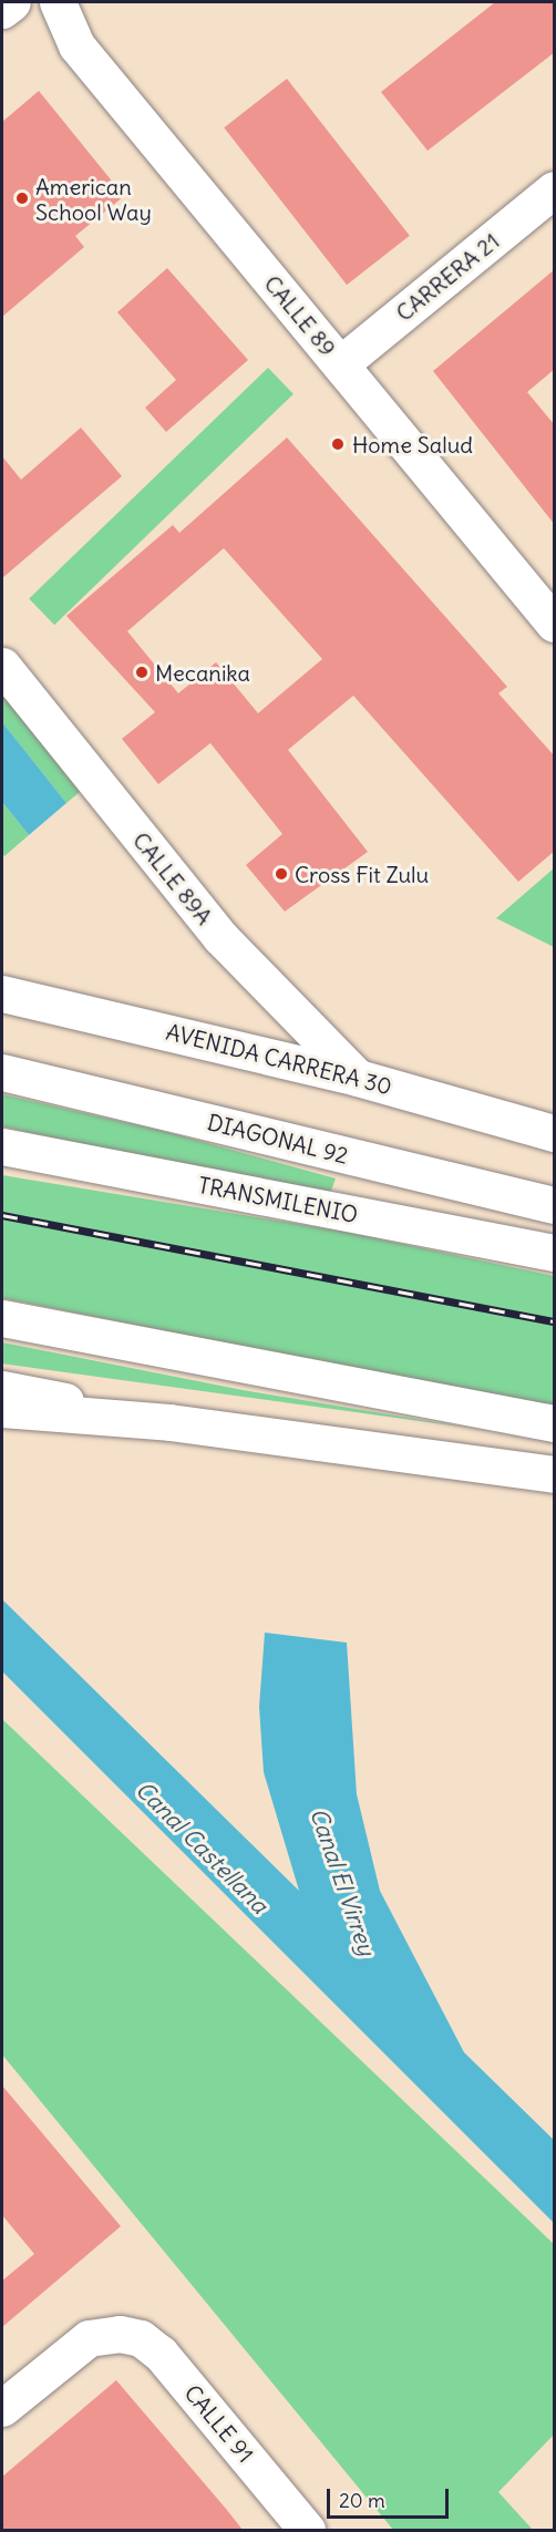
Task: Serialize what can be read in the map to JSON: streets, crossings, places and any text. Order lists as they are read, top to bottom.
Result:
{
  "streets": {
    "main road": [
      "CARRERA 21",
      "CALLE 89",
      "CALLE 89A",
      "AVENIDA CARRERA 30",
      "DIAGONAL 92",
      "TRANSMILENIO",
      "CALLE 91"
    ]
  },
  "crossings": [
    ["CARRERA 21", "CALLE 89"],
    ["CALLE 89A", "AVENIDA CARRERA 30"]
  ],
  "water": ["Canal Castellana", "Canal El Virrey"],
  "places": [
    "American School Way",
    "Home Salud",
    "Mecanika",
    "Cross Fit Zulu"
  ],
  "scale_bar": "20 m"
}
